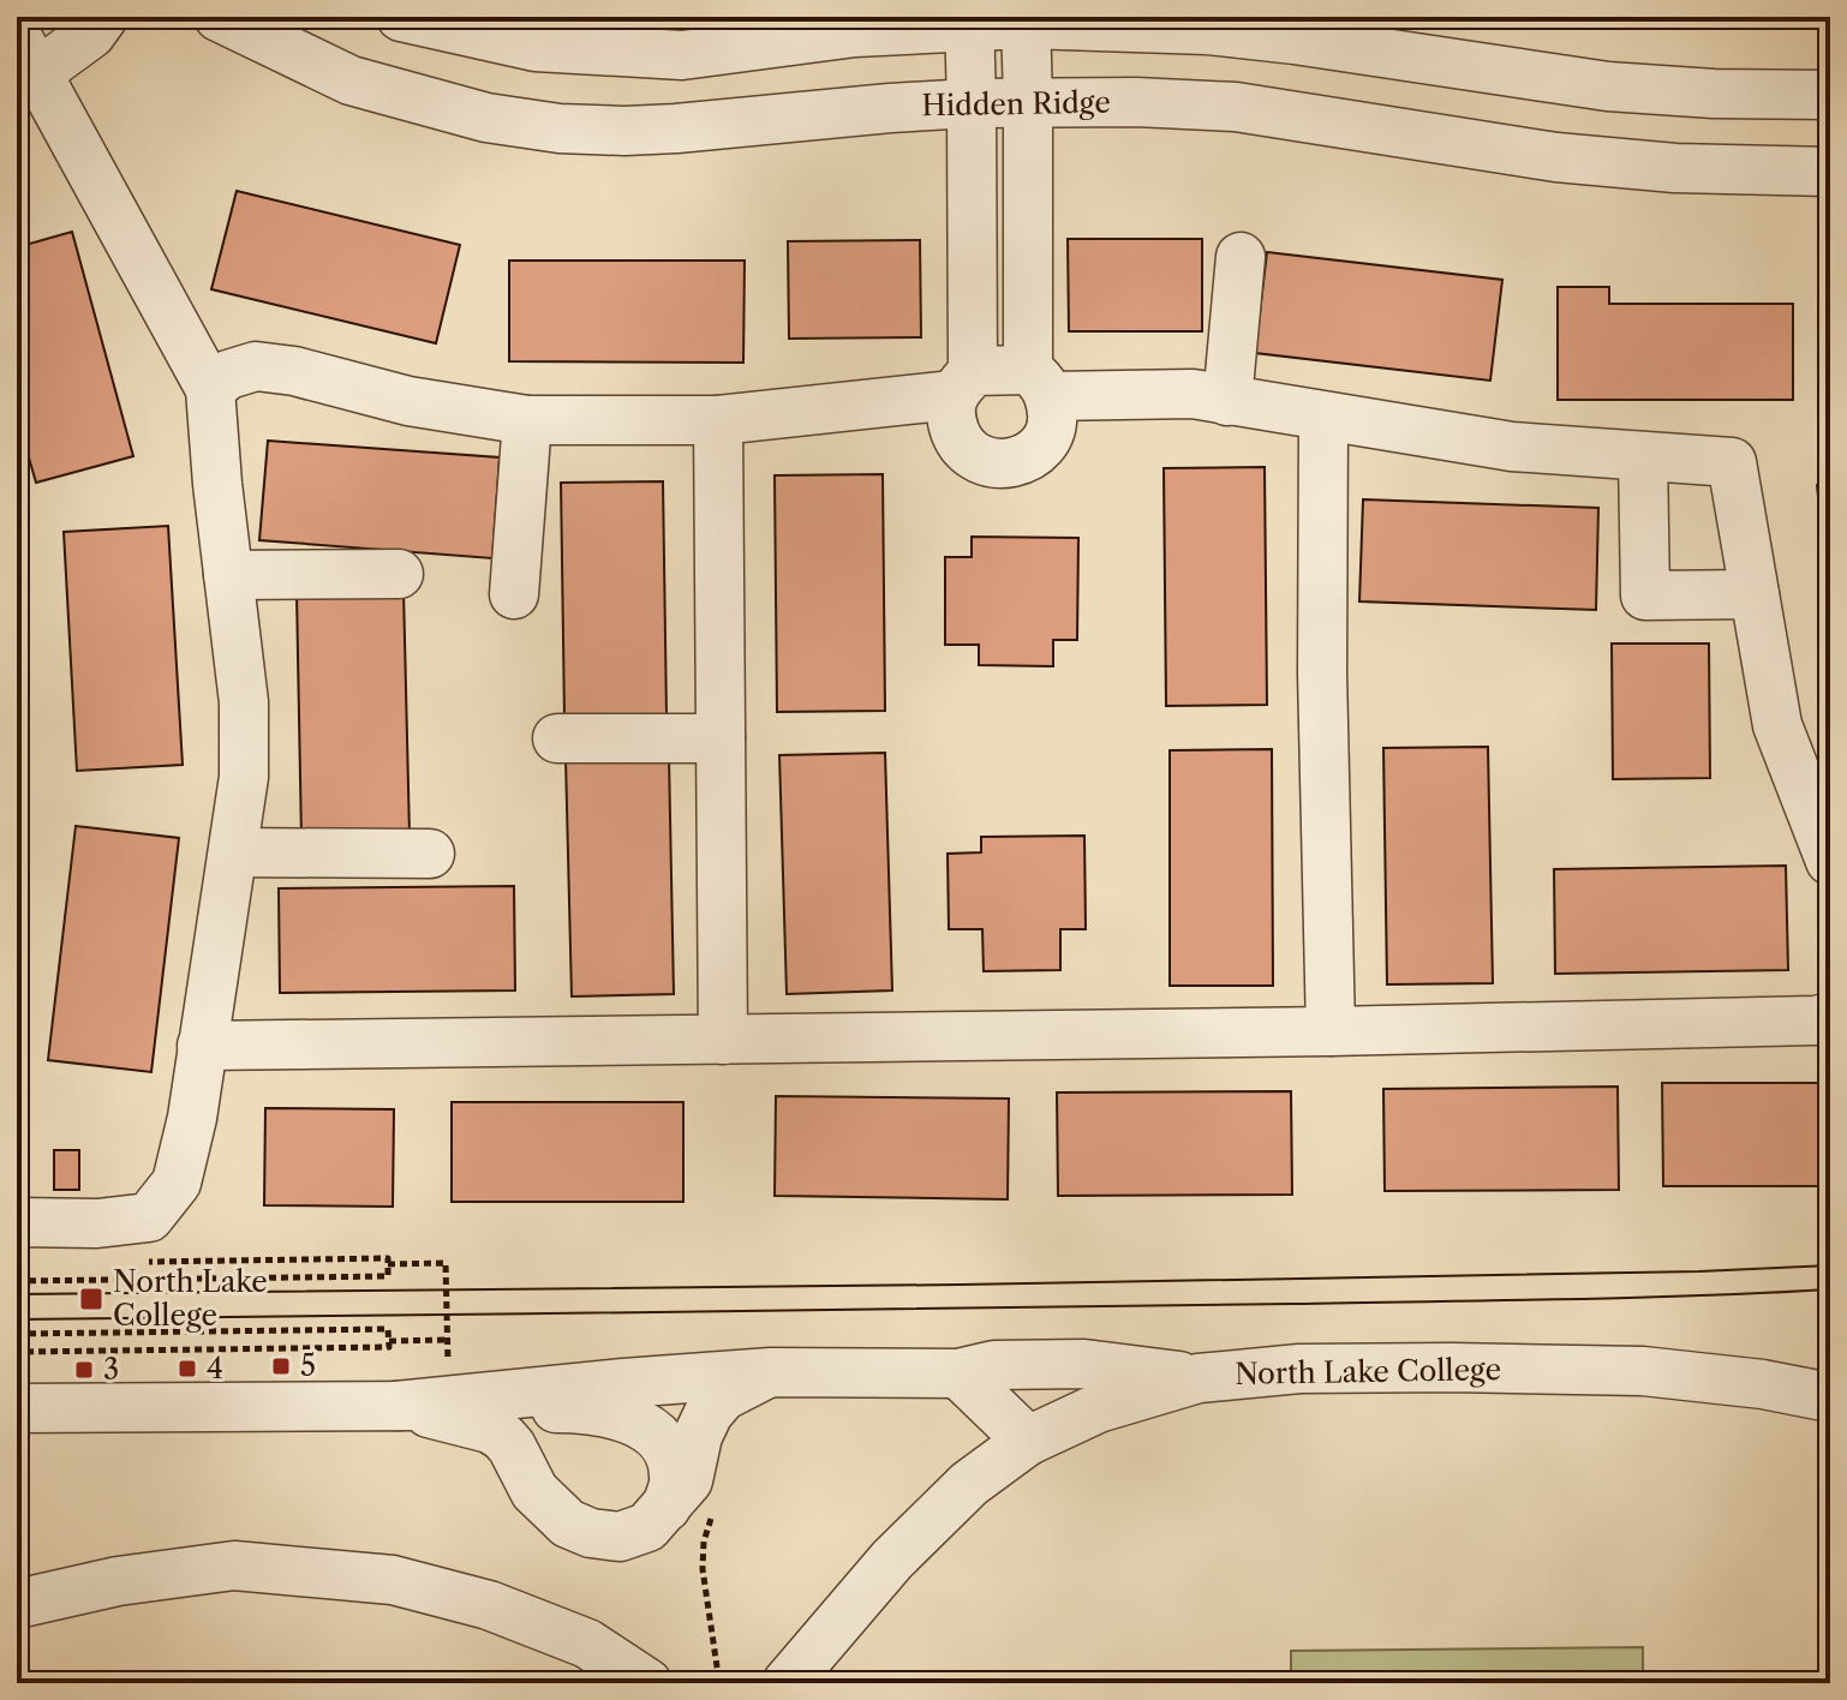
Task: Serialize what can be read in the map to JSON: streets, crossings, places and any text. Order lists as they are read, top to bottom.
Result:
{
  "streets": {
    "street": ["Hidden Ridge", "North Lake College"]
  },
  "places": {
    "transit": [
      "North Lake College",
      "5",
      "4",
      "3"
    ]
  }
}
